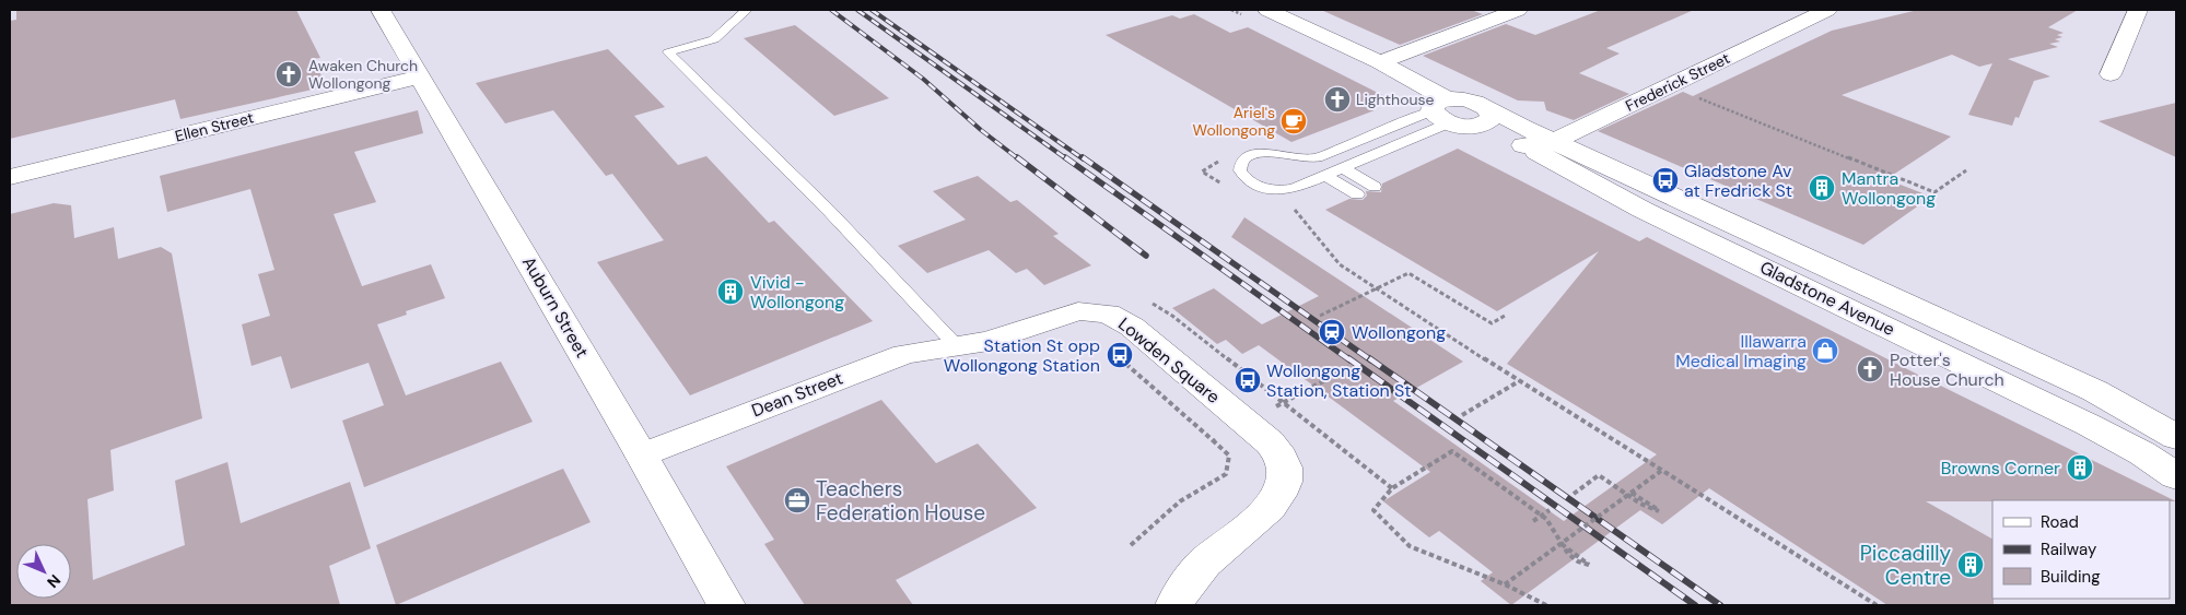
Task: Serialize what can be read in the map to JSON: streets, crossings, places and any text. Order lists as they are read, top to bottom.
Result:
{
  "streets": {
    "street": [
      "Frederick Street",
      "Ellen Street",
      "Gladstone Avenue",
      "Auburn Street",
      "Lowden Square",
      "Dean Street"
    ]
  },
  "crossings": [
    ["Frederick Street", "Gladstone Avenue"],
    ["Ellen Street", "Auburn Street"],
    ["Auburn Street", "Dean Street"],
    ["Lowden Square", "Dean Street"]
  ],
  "places": {
    "church": ["Awaken Church Wollongong", "Lighthouse", "Potter's House Church"],
    "cafe": ["Ariel's Wollongong"],
    "bus stop": ["Gladstone Av at Fredrick St", "Station St opp Wollongong Station", "Wollongong Station, Station St"],
    "building": [
      "Mantra Wollongong",
      "Vivid - Wollongong",
      "Browns Corner",
      "Piccadilly Centre"
    ],
    "station": ["Wollongong"],
    "shop": ["Illawarra Medical Imaging"],
    "office": ["Teachers Federation House"]
  },
  "legend": ["Road", "Railway", "Building"],
  "north": "bottom right"
}
